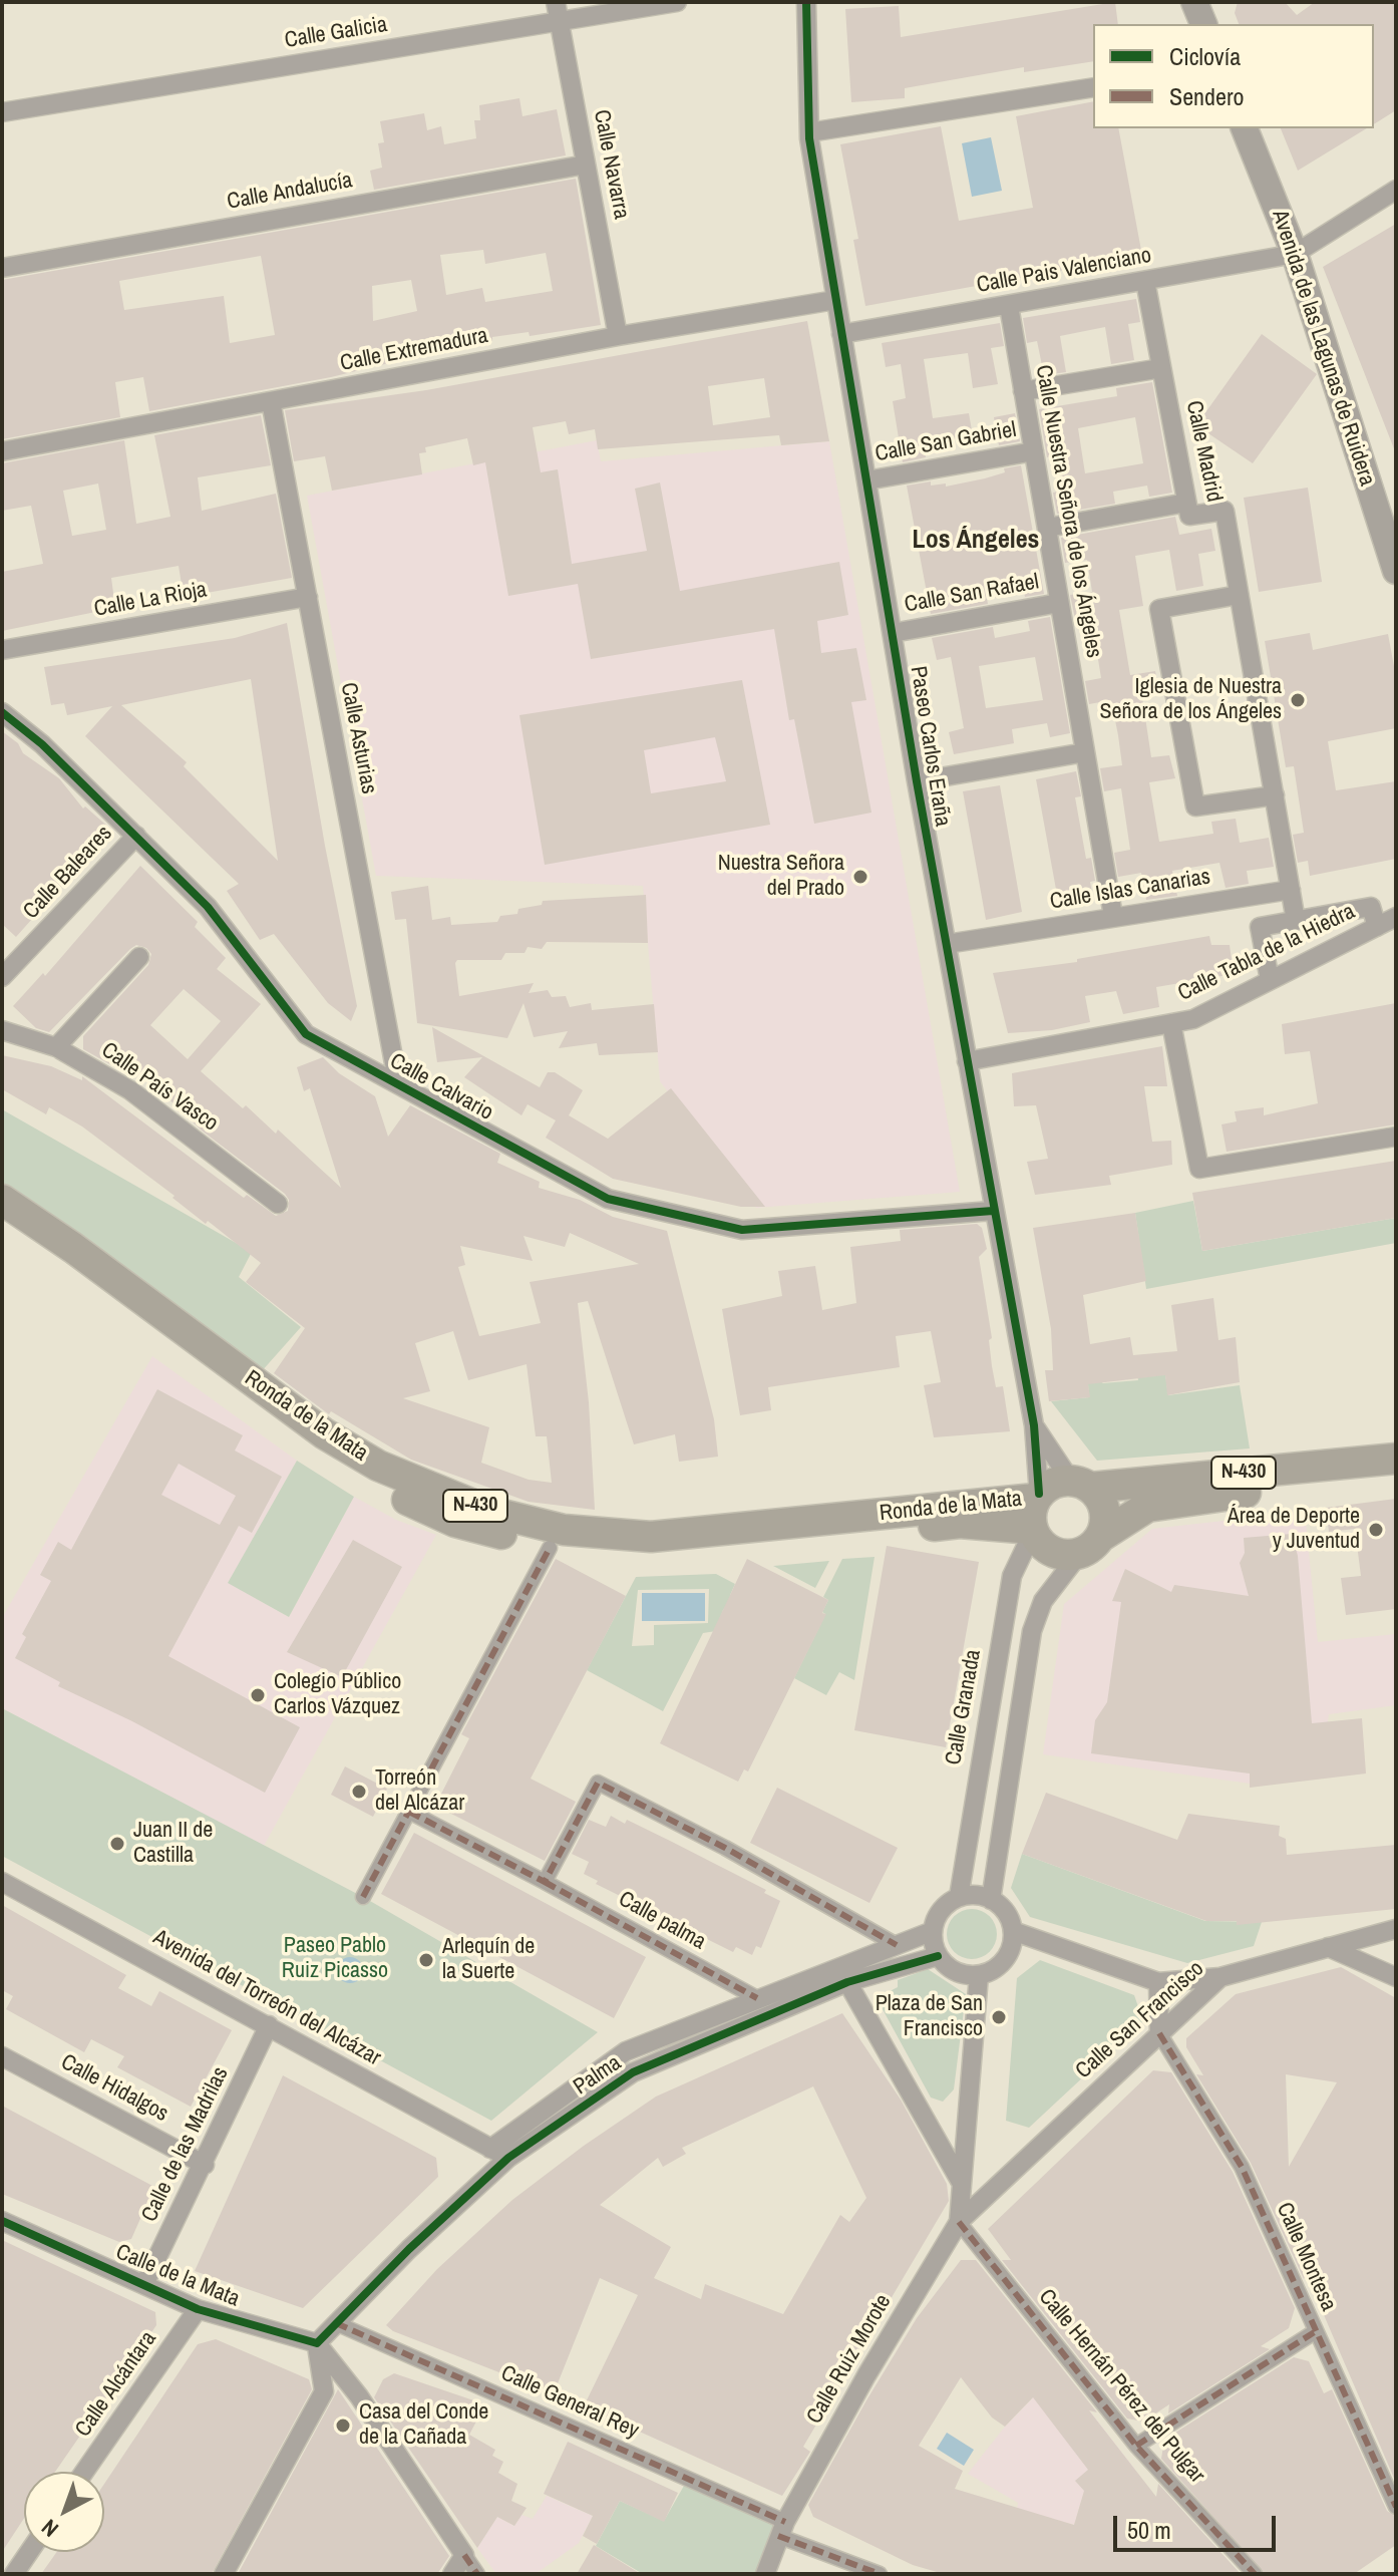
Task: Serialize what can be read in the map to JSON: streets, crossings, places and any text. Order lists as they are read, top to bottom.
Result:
{
  "streets": {
    "highway": ["Ronda de la Mata", "N-430"],
    "main road": ["Avenida de las Lagunas de Ruidera"],
    "street": [
      "Calle Galicia",
      "Calle Navarra",
      "Calle Andalucía",
      "Calle Pais Valenciano",
      "Calle Extremadura",
      "Calle San Gabriel",
      "Calle Madrid",
      "Calle Nuestra Señora de los Ángeles",
      "Calle San Rafael",
      "Calle La Rioja",
      "Calle Asturias",
      "Paseo Carlos Eraña",
      "Calle Baleares",
      "Calle Islas Canarias",
      "Calle Tabla de la Hiedra",
      "Calle País Vasco",
      "Calle Calvario",
      "Calle Granada",
      "Calle palma",
      "Avenida del Torreón del Alcázar",
      "Calle San Francisco",
      "Palma",
      "Calle Hidalgos",
      "Calle de las Madrilas",
      "Calle Montesa",
      "Calle de la Mata",
      "Calle Ruiz Morote",
      "Calle Alcántara",
      "Calle Hernán Pérez del Pulgar",
      "Calle General Rey"
    ]
  },
  "crossings": [
    ["Calle Galicia", "Calle Navarra"],
    ["Calle Navarra", "Calle Andalucía"],
    ["Calle Navarra", "Calle Extremadura"],
    ["Calle Pais Valenciano", "Avenida de las Lagunas de Ruidera"],
    ["Calle Pais Valenciano", "Calle Madrid"],
    ["Calle Pais Valenciano", "Calle Nuestra Señora de los Ángeles"],
    ["Calle Pais Valenciano", "Paseo Carlos Eraña"],
    ["Calle Extremadura", "Calle Asturias"],
    ["Calle Extremadura", "Paseo Carlos Eraña"],
    ["Calle San Gabriel", "Calle Nuestra Señora de los Ángeles"],
    ["Calle San Gabriel", "Paseo Carlos Eraña"],
    ["Calle Madrid", "Calle Islas Canarias"],
    ["Calle Nuestra Señora de los Ángeles", "Calle San Rafael"],
    ["Calle Nuestra Señora de los Ángeles", "Calle Islas Canarias"],
    ["Calle San Rafael", "Paseo Carlos Eraña"],
    ["Calle La Rioja", "Calle Asturias"],
    ["Calle Asturias", "Calle Calvario"],
    ["Paseo Carlos Eraña", "Calle Islas Canarias"],
    ["Paseo Carlos Eraña", "Calle Tabla de la Hiedra"],
    ["Paseo Carlos Eraña", "Calle Calvario"],
    ["Paseo Carlos Eraña", "Ronda de la Mata"],
    ["Paseo Carlos Eraña", "N-430"],
    ["Paseo Carlos Eraña", "Calle Granada"],
    ["Calle Baleares", "Calle Calvario"],
    ["Ronda de la Mata", "N-430"],
    ["Ronda de la Mata", "Calle Granada"],
    ["N-430", "Calle Granada"],
    ["Calle Granada", "Palma"],
    ["Calle palma", "Palma"],
    ["Avenida del Torreón del Alcázar", "Palma"],
    ["Avenida del Torreón del Alcázar", "Calle de las Madrilas"],
    ["Calle San Francisco", "Calle Montesa"],
    ["Calle San Francisco", "Calle Ruiz Morote"],
    ["Calle San Francisco", "Calle Hernán Pérez del Pulgar"],
    ["Palma", "Calle General Rey"],
    ["Calle Hidalgos", "Calle de las Madrilas"],
    ["Calle de las Madrilas", "Calle de la Mata"],
    ["Calle de la Mata", "Calle Alcántara"],
    ["Calle Ruiz Morote", "Calle Hernán Pérez del Pulgar"],
    ["Calle Ruiz Morote", "Calle General Rey"]
  ],
  "districts": ["Los Ángeles"],
  "parks": ["Paseo Pablo Ruiz Picasso"],
  "places": [
    "Iglesia de Nuestra Señora de los Ángeles",
    "Nuestra Señora del Prado",
    "Área de Deporte y Juventud",
    "Colegio Público Carlos Vázquez",
    "Torreón del Alcázar",
    "Juan II de Castilla",
    "Arlequín de la Suerte",
    "Plaza de San Francisco",
    "Casa del Conde de la Cañada"
  ],
  "legend": ["Ciclovía", "Sendero"],
  "scale_bar": "50 m",
  "north": "bottom left"
}
